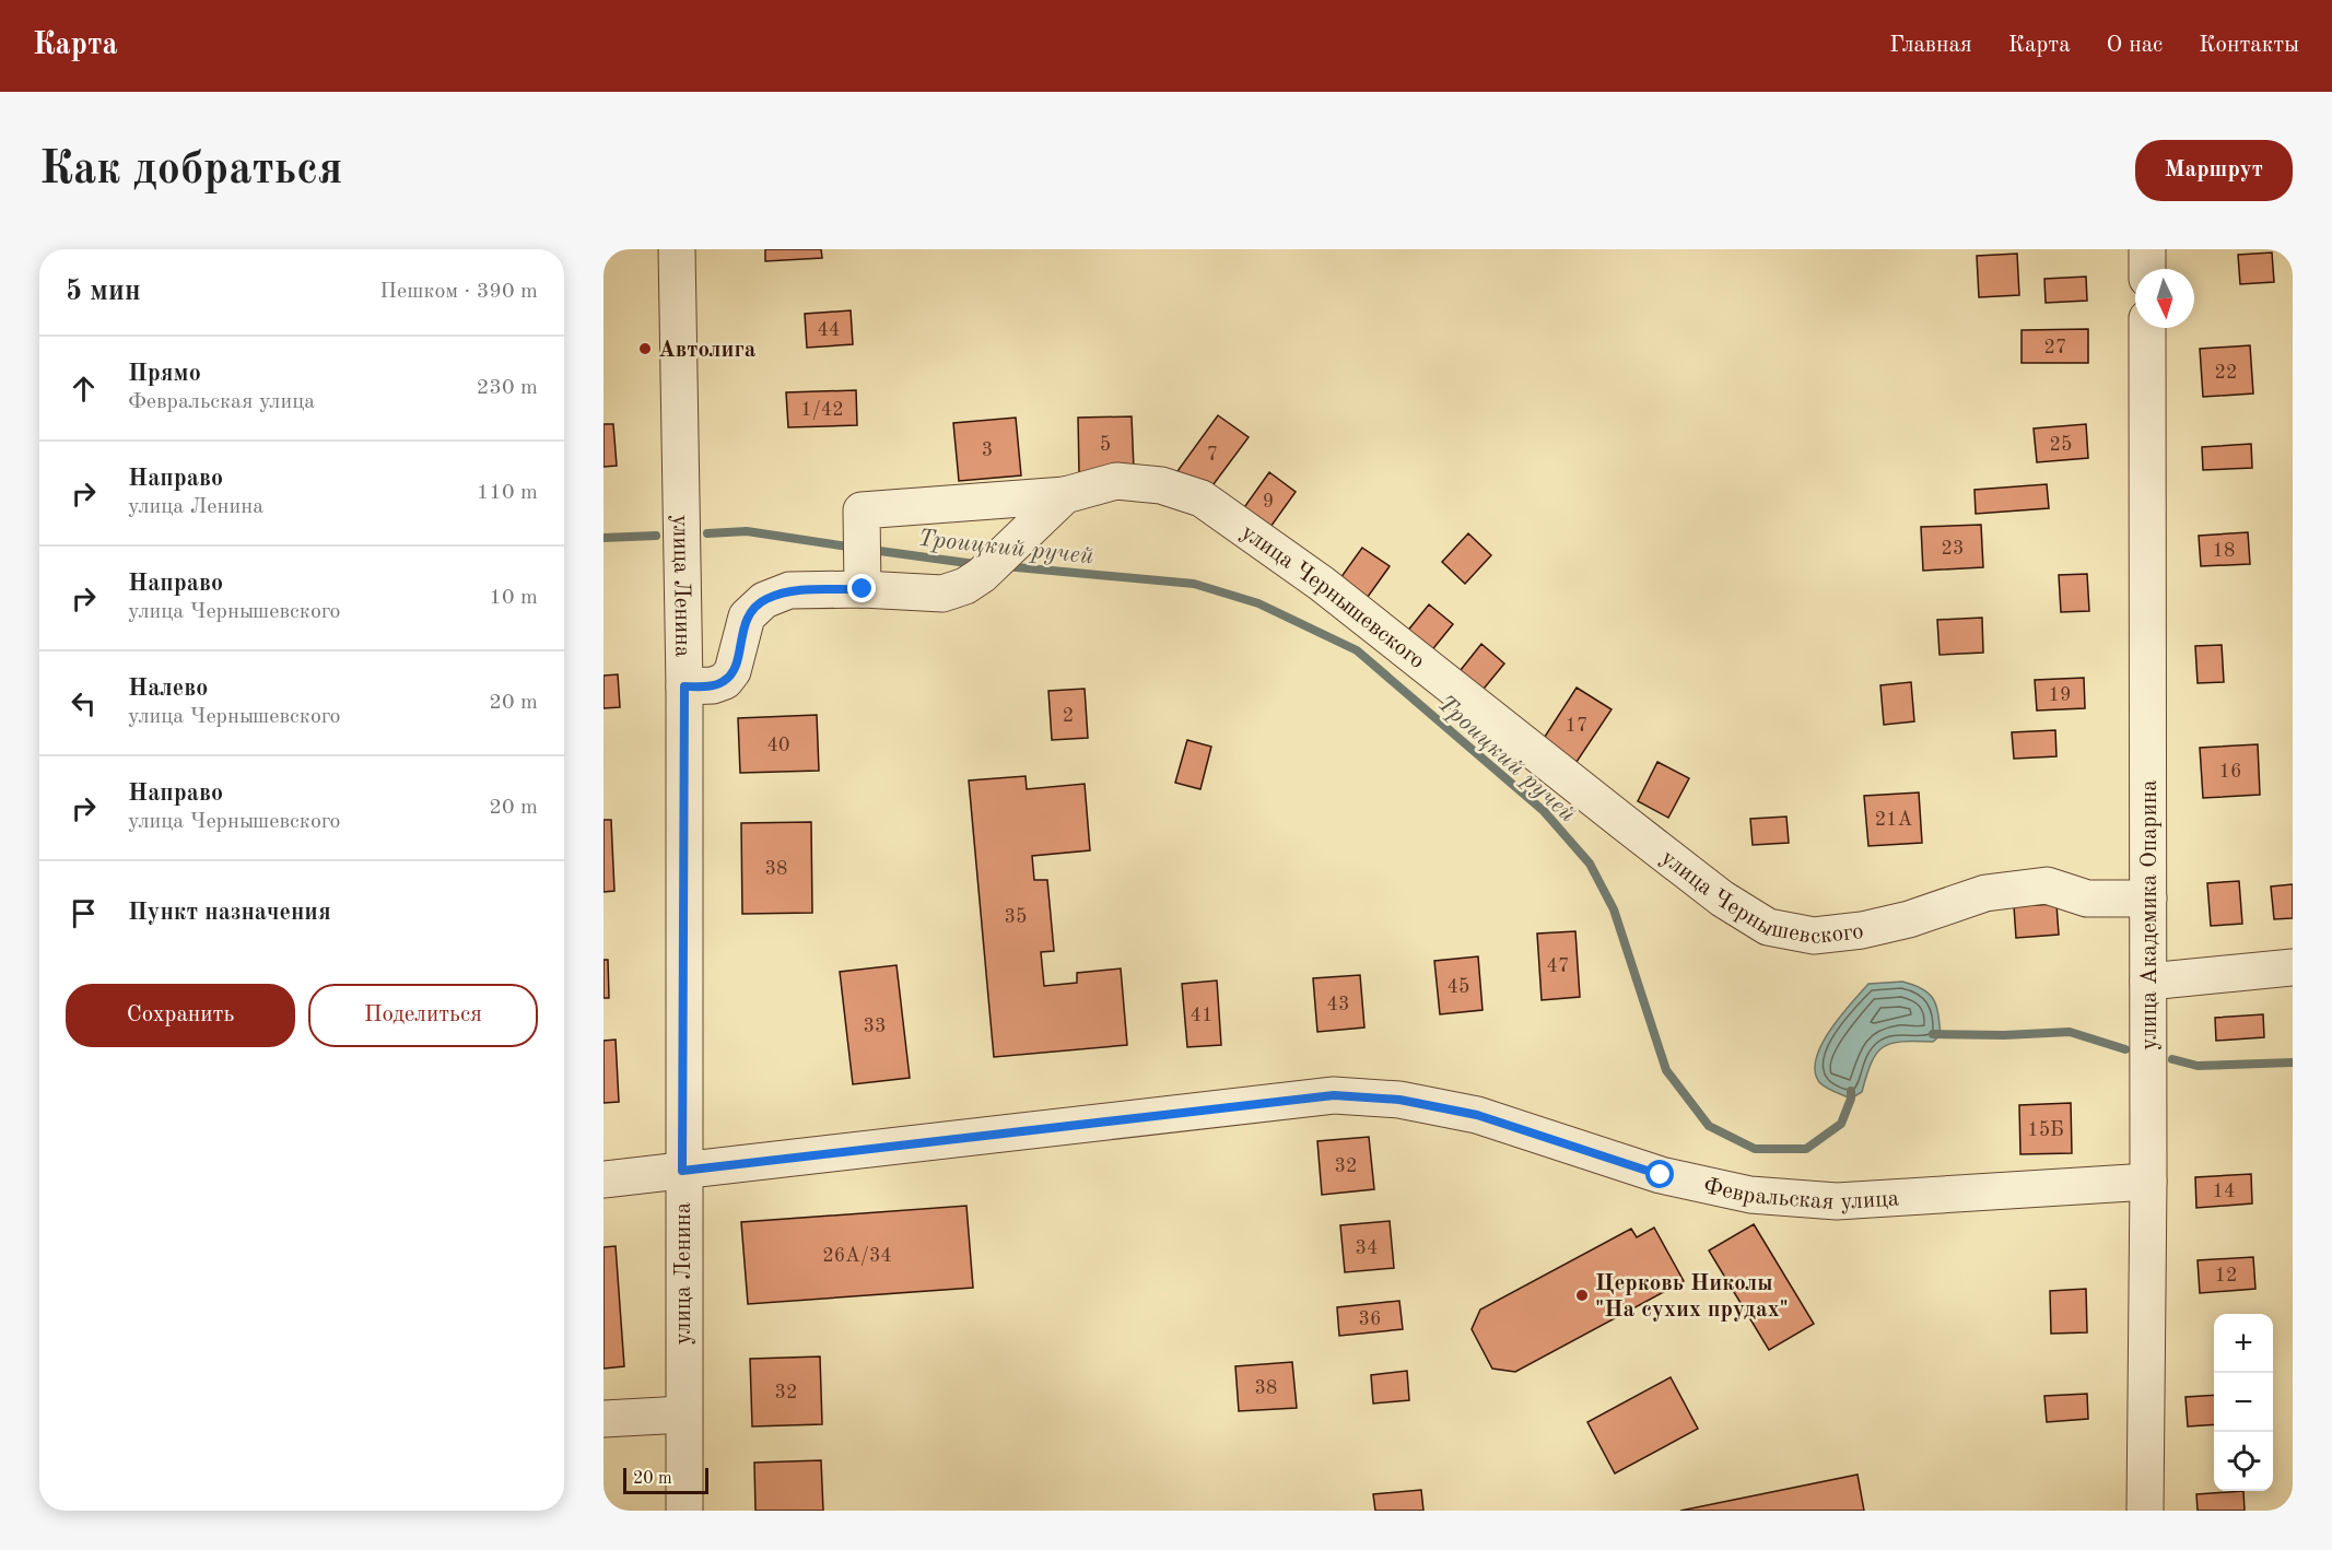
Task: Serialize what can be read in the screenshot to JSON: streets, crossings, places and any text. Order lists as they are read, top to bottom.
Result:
{
  "streets": {
    "street": [
      "улица Ленина",
      "улица Чернышевского",
      "улица Академика Опарина",
      "Февральская улица"
    ]
  },
  "crossings": [
    ["улица Ленина", "улица Чернышевского"],
    ["улица Ленина", "Февральская улица"],
    ["улица Чернышевского", "улица Академика Опарина"],
    ["улица Академика Опарина", "Февральская улица"]
  ],
  "water": ["Троицкий ручей"],
  "places": ["Автолига", "Церковь Николы \"На сухих прудах\""],
  "house_numbers": [
    "44",
    "27",
    "22",
    "1/42",
    "5",
    "25",
    "3",
    "7",
    "9",
    "23",
    "18",
    "19",
    "2",
    "17",
    "40",
    "16",
    "21А",
    "38",
    "35",
    "47",
    "45",
    "43",
    "41",
    "33",
    "15Б",
    "32",
    "14",
    "34",
    "26А/34",
    "12",
    "36",
    "38",
    "32"
  ],
  "scale_bar": "20 m",
  "north": "bottom",
  "page": {
    "header": "Карта",
    "nav": [
      "Главная",
      "Карта",
      "О нас",
      "Контакты"
    ],
    "buttons": [
      "Маршрут",
      ["Сохранить", "Поделиться"]
    ],
    "title": "Как добраться",
    "heading": ["5 мин", "Пешком · 390 m"],
    "list": [
      ["Прямо", "Февральская улица", "230 m"],
      ["Направо", "улица Ленина", "110 m"],
      ["Направо", "улица Чернышевского", "10 m"],
      ["Налево", "улица Чернышевского", "20 m"],
      ["Направо", "улица Чернышевского", "20 m"],
      "Пункт назначения"
    ],
    "map_buttons": ["+", "−"],
    "scale": "20 m"
  }
}
